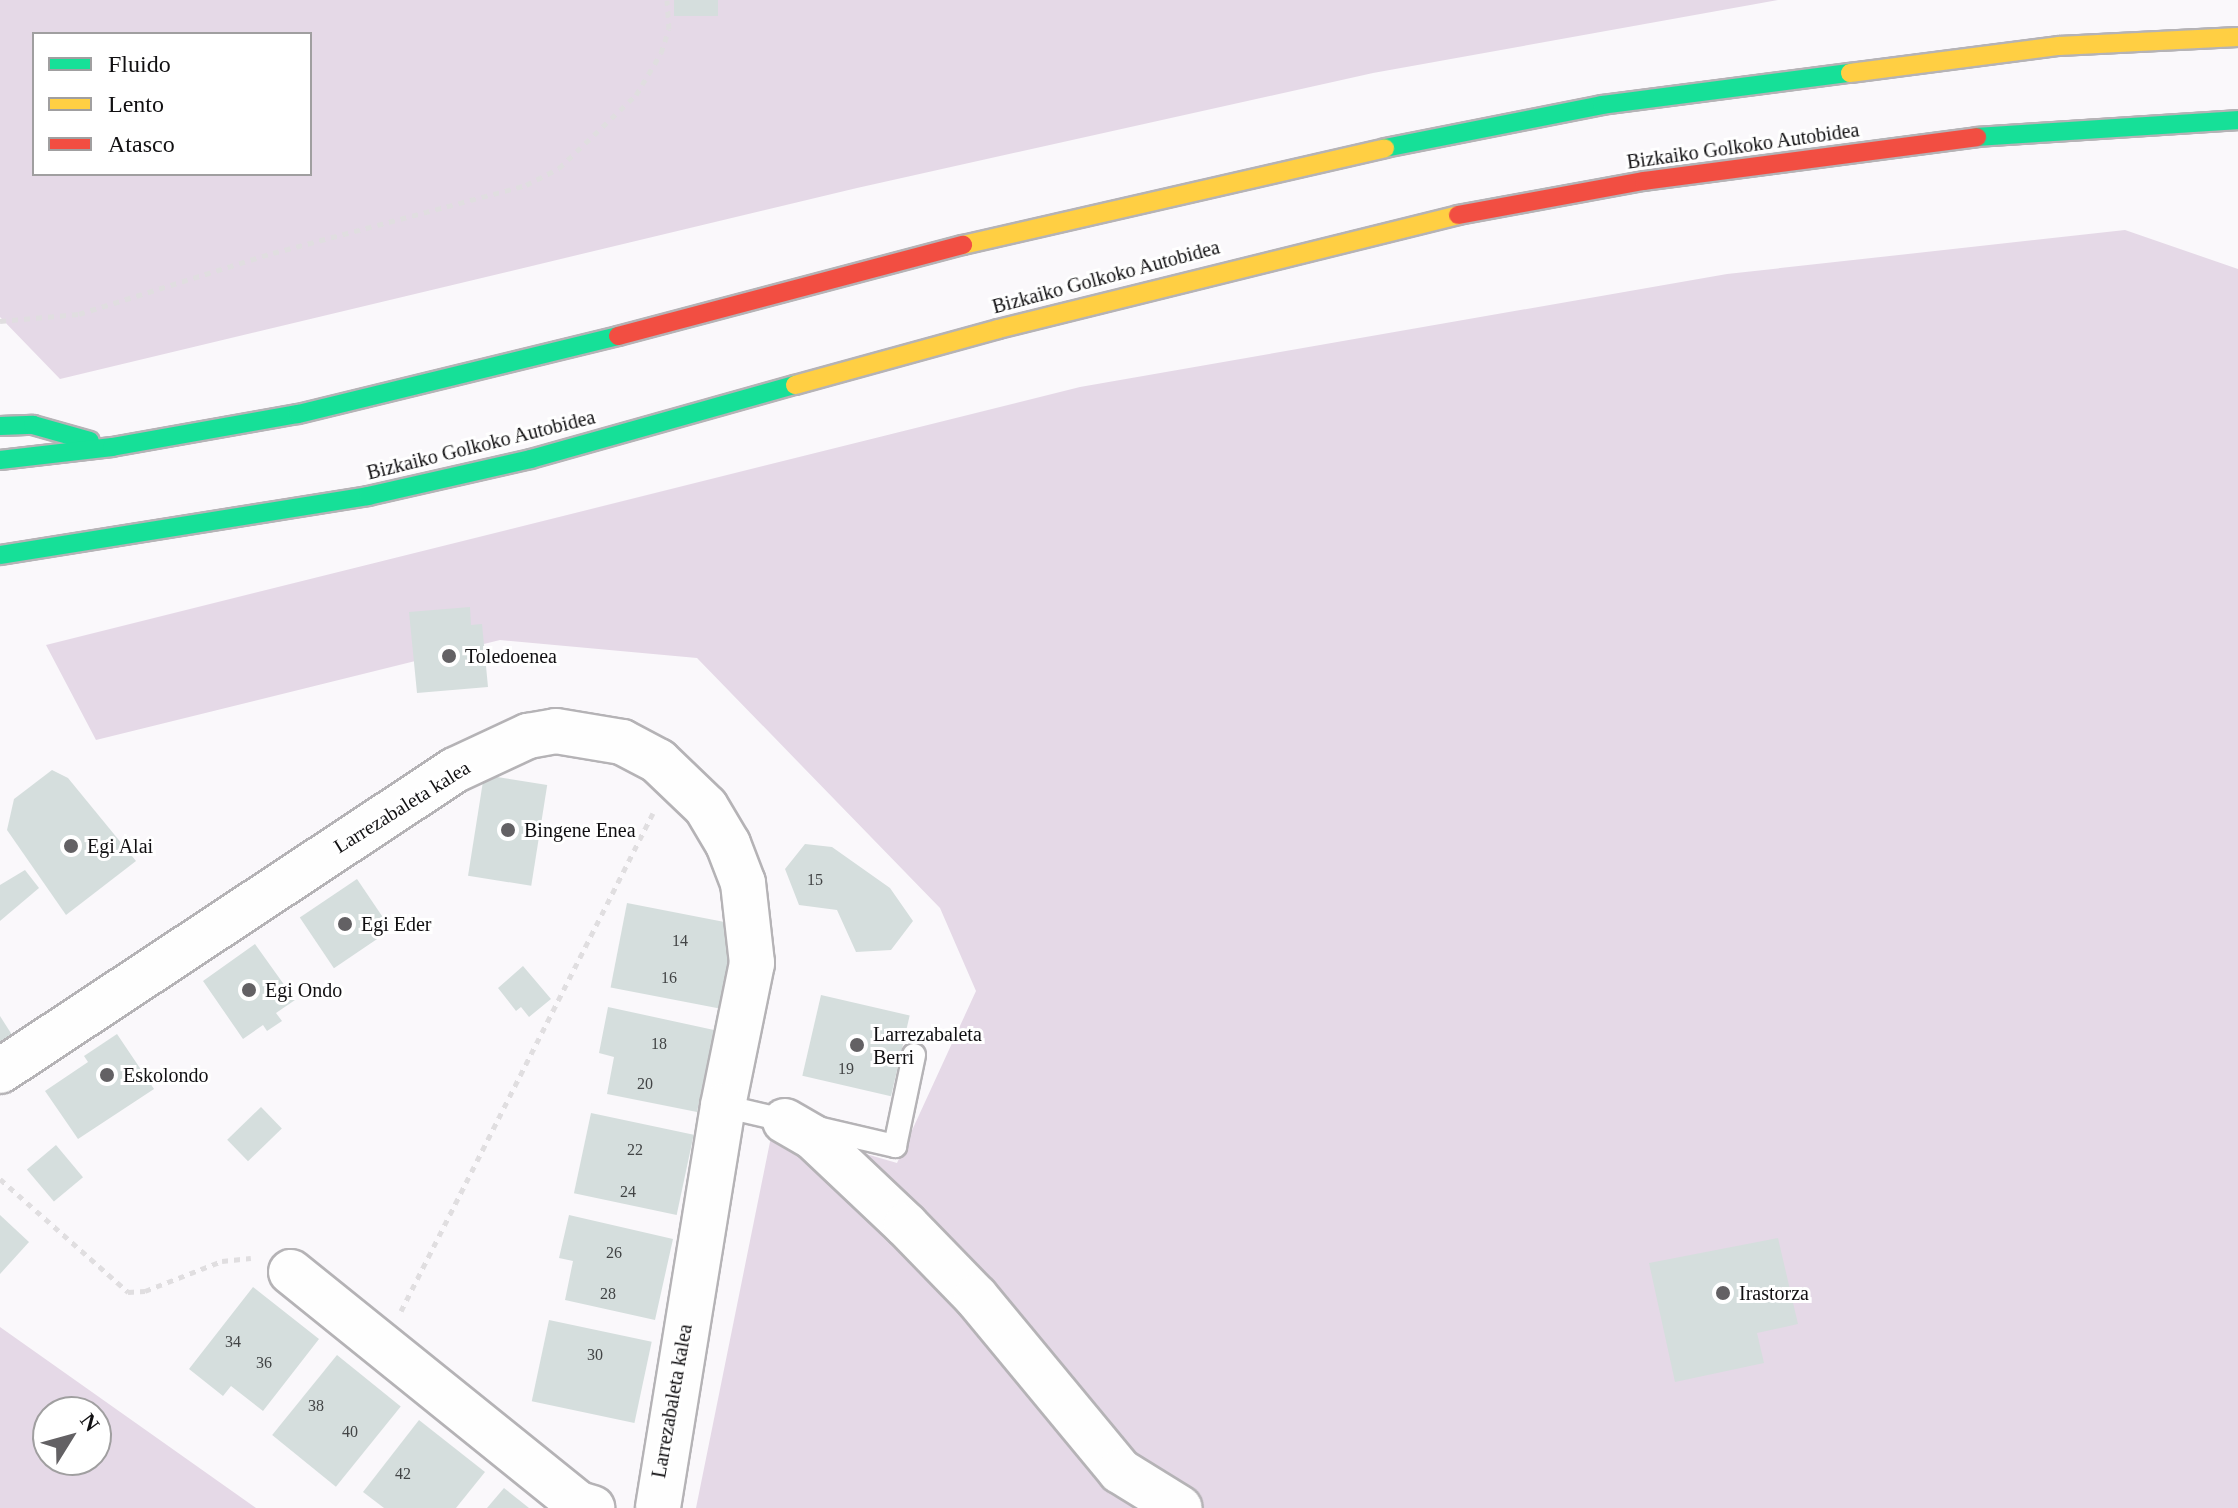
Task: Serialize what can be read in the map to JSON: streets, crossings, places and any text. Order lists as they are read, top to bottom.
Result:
{
  "streets": {
    "highway": ["Bizkaiko Golkoko Autobidea"],
    "street": ["Larrezabaleta kalea"]
  },
  "places": [
    "Toledoenea",
    "Bingene Enea",
    "Egi Alai",
    "Egi Eder",
    "Egi Ondo",
    "Larrezabaleta Berri",
    "Eskolondo",
    "Irastorza"
  ],
  "house_numbers": [
    "15",
    "14",
    "16",
    "18",
    "19",
    "20",
    "22",
    "24",
    "26",
    "28",
    "34",
    "30",
    "36",
    "38",
    "40",
    "42"
  ],
  "legend": ["Fluido", "Lento", "Atasco"],
  "north": "top right"
}
